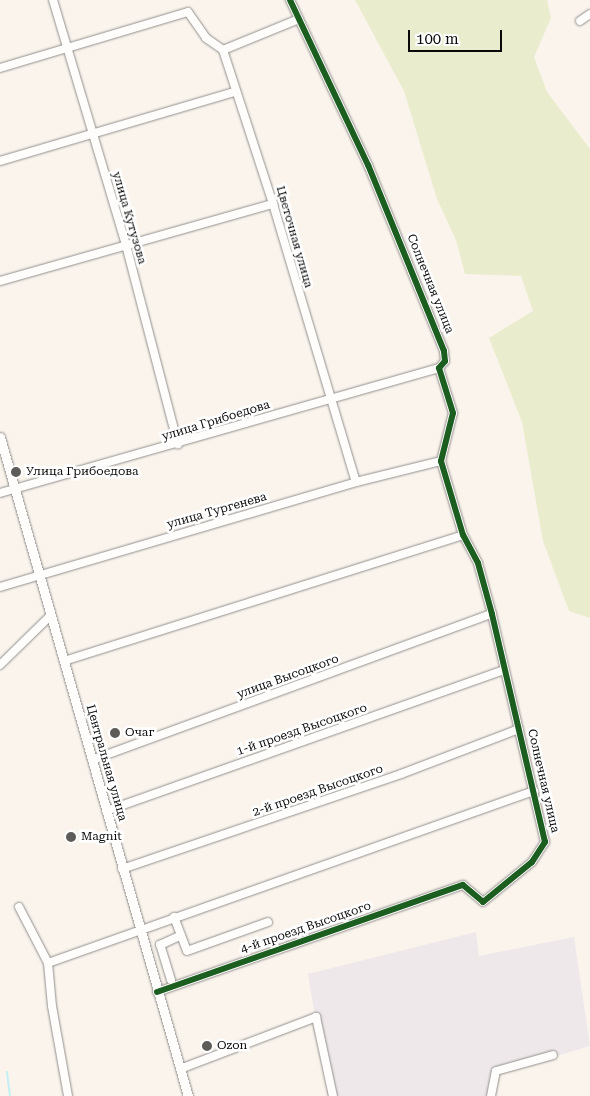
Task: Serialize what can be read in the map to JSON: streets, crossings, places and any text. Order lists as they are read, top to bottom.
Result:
{
  "streets": {
    "street": [
      "улица Кутузова",
      "Цветочная улица",
      "Солнечная улица",
      "улица Грибоедова",
      "улица Тургенева",
      "улица Высоцкого",
      "1-й проезд Высоцкого",
      "Центральная улица",
      "2-й проезд Высоцкого",
      "4-й проезд Высоцкого"
    ]
  },
  "crossings": [
    ["улица Кутузова", "улица Грибоедова"],
    ["Цветочная улица", "улица Грибоедова"],
    ["Цветочная улица", "улица Тургенева"],
    ["Солнечная улица", "улица Грибоедова"],
    ["Солнечная улица", "улица Тургенева"],
    ["Солнечная улица", "улица Высоцкого"],
    ["Солнечная улица", "1-й проезд Высоцкого"],
    ["Солнечная улица", "2-й проезд Высоцкого"],
    ["Солнечная улица", "4-й проезд Высоцкого"],
    ["улица Грибоедова", "Центральная улица"],
    ["улица Тургенева", "Центральная улица"],
    ["улица Высоцкого", "Центральная улица"],
    ["1-й проезд Высоцкого", "Центральная улица"],
    ["Центральная улица", "2-й проезд Высоцкого"],
    ["Центральная улица", "4-й проезд Высоцкого"]
  ],
  "places": [
    "Улица Грибоедова",
    "Очаг",
    "Magnit",
    "Ozon"
  ],
  "scale_bar": "100 m"
}
